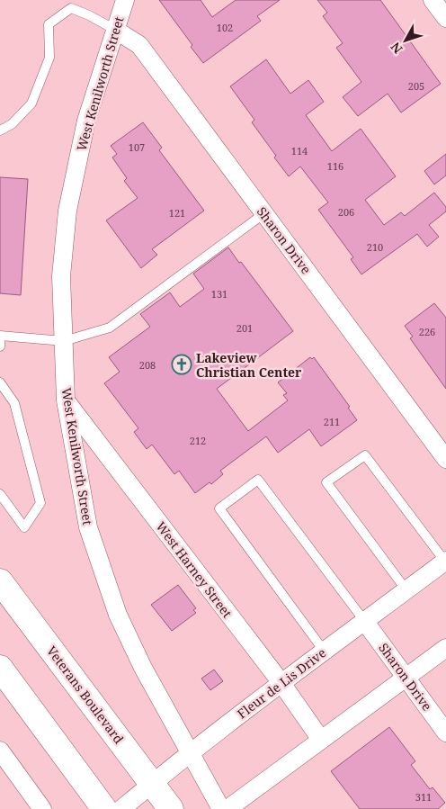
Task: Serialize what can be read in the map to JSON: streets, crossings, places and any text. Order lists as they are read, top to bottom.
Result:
{
  "streets": {
    "main road": ["Veterans Boulevard"],
    "street": [
      "West Kenilworth Street",
      "Sharon Drive",
      "West Harney Street",
      "Fleur de Lis Drive"
    ]
  },
  "crossings": [
    ["West Kenilworth Street", "Sharon Drive"],
    ["West Kenilworth Street", "West Harney Street"],
    ["West Kenilworth Street", "Fleur de Lis Drive"],
    ["Sharon Drive", "Fleur de Lis Drive"],
    ["West Harney Street", "Fleur de Lis Drive"],
    ["Fleur de Lis Drive", "Veterans Boulevard"]
  ],
  "places": {
    "church": ["Lakeview Christian Center"]
  },
  "house_numbers": [
    "102",
    "205",
    "107",
    "114",
    "116",
    "206",
    "121",
    "210",
    "131",
    "201",
    "226",
    "208",
    "211",
    "212",
    "311"
  ],
  "north": "bottom left"
}
